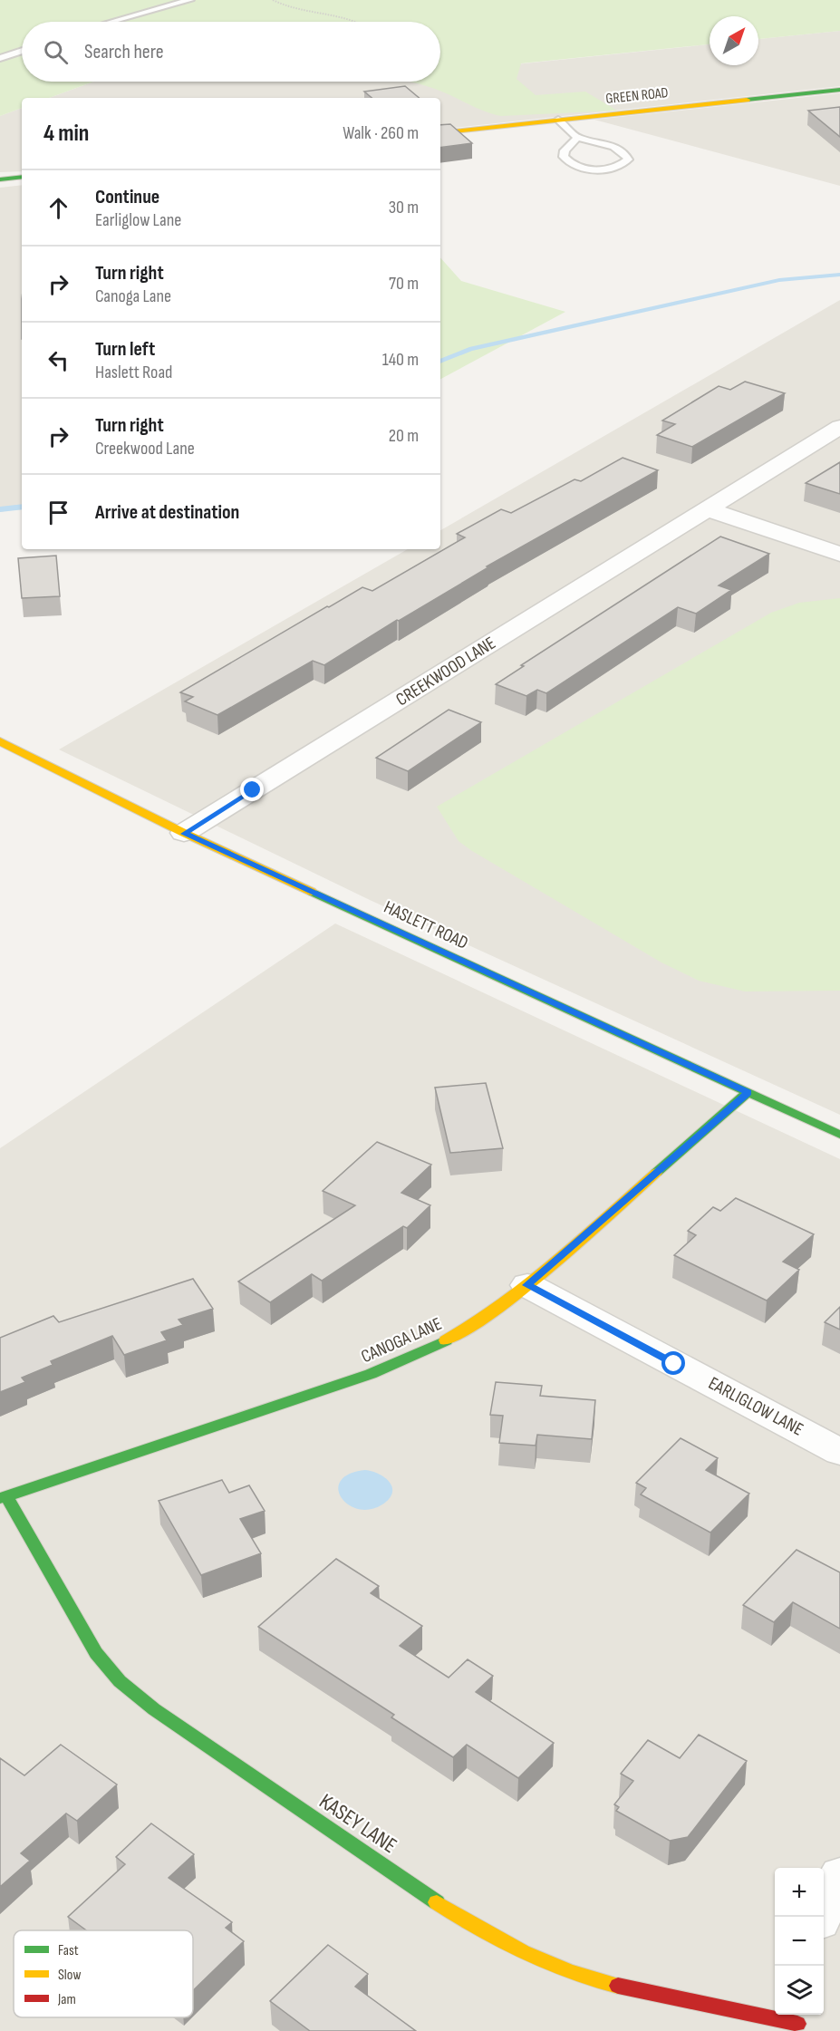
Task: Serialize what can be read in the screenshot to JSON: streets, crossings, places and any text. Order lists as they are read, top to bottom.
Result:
{
  "streets": {
    "street": [
      "GREEN ROAD",
      "CREEKWOOD LANE",
      "HASLETT ROAD",
      "CANOGA LANE",
      "EARLIGLOW LANE",
      "KASEY LANE"
    ]
  },
  "crossings": [
    ["CREEKWOOD LANE", "HASLETT ROAD"],
    ["HASLETT ROAD", "CANOGA LANE"],
    ["CANOGA LANE", "EARLIGLOW LANE"],
    ["CANOGA LANE", "KASEY LANE"]
  ],
  "legend": ["Fast", "Slow", "Jam"],
  "north": "top right",
  "page": {
    "search": "Search here",
    "heading": ["4 min", "Walk · 260 m"],
    "list": [
      ["Continue", "Earliglow Lane", "30 m"],
      ["Turn right", "Canoga Lane", "70 m"],
      ["Turn left", "Haslett Road", "140 m"],
      ["Turn right", "Creekwood Lane", "20 m"],
      "Arrive at destination"
    ],
    "map_buttons": ["+", "−"]
  }
}
